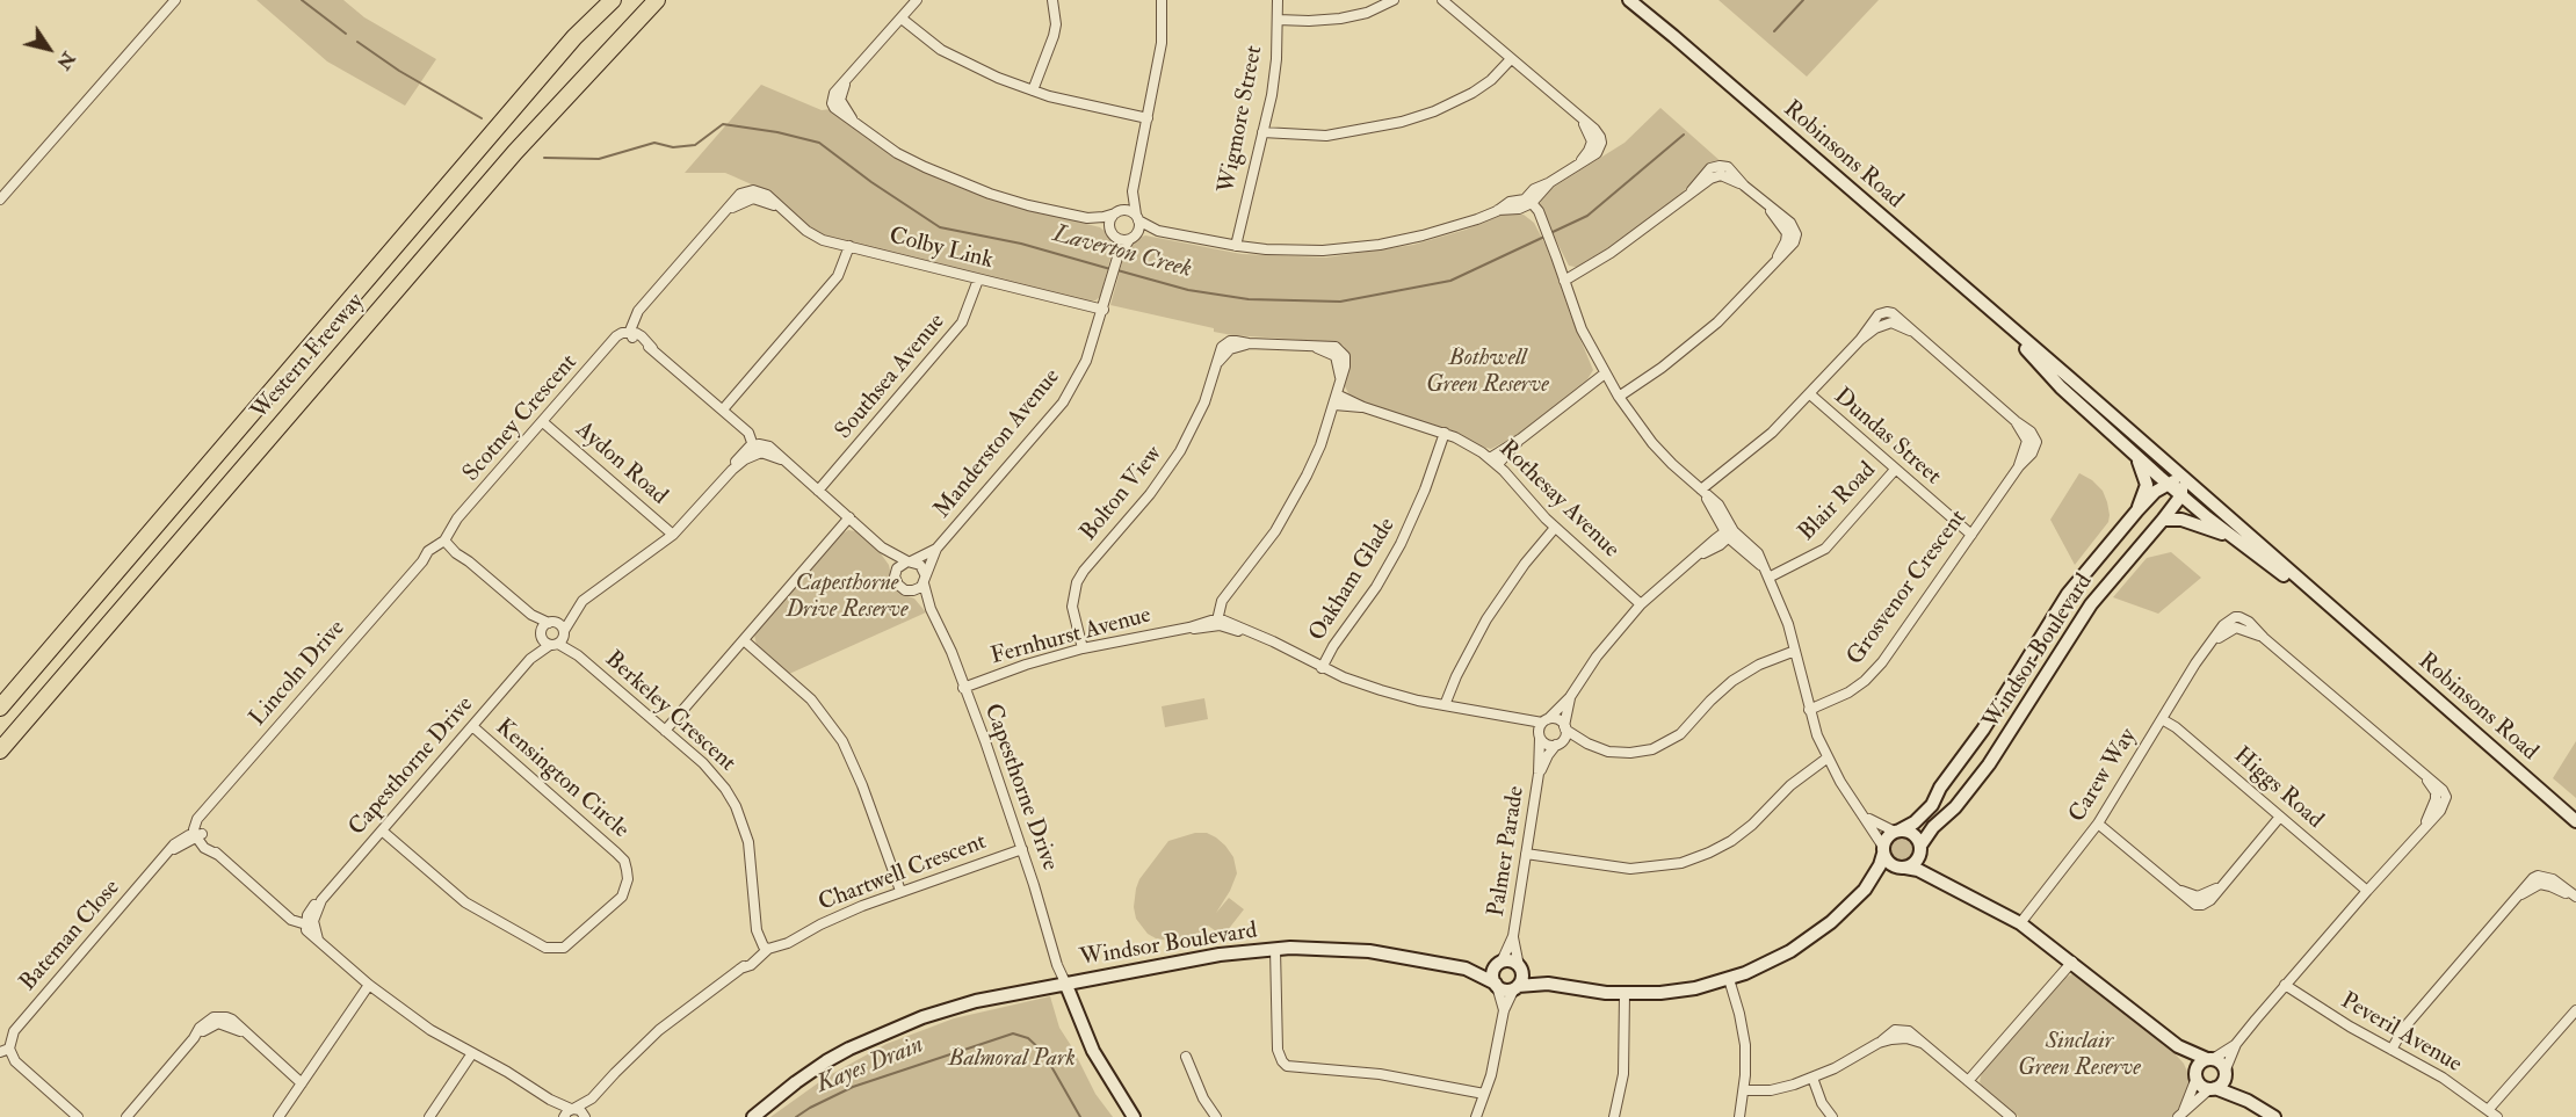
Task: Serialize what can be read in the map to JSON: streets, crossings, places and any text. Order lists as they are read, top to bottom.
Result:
{
  "streets": {
    "highway": ["Western Freeway"],
    "street": [
      "Wigmore Street",
      "Robinsons Road",
      "Colby Link",
      "Southsea Avenue",
      "Scotney Crescent",
      "Dundas Street",
      "Manderston Avenue",
      "Aydon Road",
      "Bolton View",
      "Rothesay Avenue",
      "Blair Road",
      "Oakham Glade",
      "Grosvenor Crescent",
      "Fernhurst Avenue",
      "Windsor Boulevard",
      "Lincoln Drive",
      "Berkeley Crescent",
      "Capesthorne Drive",
      "Carew Way",
      "Kensington Circle",
      "Higgs Road",
      "Palmer Parade",
      "Chartwell Crescent",
      "Bateman Close",
      "Peveril Avenue"
    ]
  },
  "crossings": [
    ["Robinsons Road", "Windsor Boulevard"],
    ["Colby Link", "Southsea Avenue"],
    ["Colby Link", "Scotney Crescent"],
    ["Colby Link", "Manderston Avenue"],
    ["Scotney Crescent", "Aydon Road"],
    ["Scotney Crescent", "Lincoln Drive"],
    ["Scotney Crescent", "Berkeley Crescent"],
    ["Dundas Street", "Blair Road"],
    ["Dundas Street", "Grosvenor Crescent"],
    ["Manderston Avenue", "Capesthorne Drive"],
    ["Aydon Road", "Capesthorne Drive"],
    ["Bolton View", "Rothesay Avenue"],
    ["Bolton View", "Fernhurst Avenue"],
    ["Rothesay Avenue", "Oakham Glade"],
    ["Fernhurst Avenue", "Capesthorne Drive"],
    ["Windsor Boulevard", "Capesthorne Drive"],
    ["Windsor Boulevard", "Palmer Parade"],
    ["Lincoln Drive", "Berkeley Crescent"],
    ["Lincoln Drive", "Bateman Close"],
    ["Berkeley Crescent", "Capesthorne Drive"],
    ["Berkeley Crescent", "Chartwell Crescent"],
    ["Capesthorne Drive", "Kensington Circle"],
    ["Capesthorne Drive", "Chartwell Crescent"],
    ["Carew Way", "Higgs Road"],
    ["Carew Way", "Peveril Avenue"]
  ],
  "water": ["Laverton Creek", "Kayes Drain"],
  "parks": [
    "Bothwell Green Reserve",
    "Capesthorne Drive Reserve",
    "Sinclair Green Reserve",
    "Balmoral Park"
  ],
  "north": "bottom right"
}
